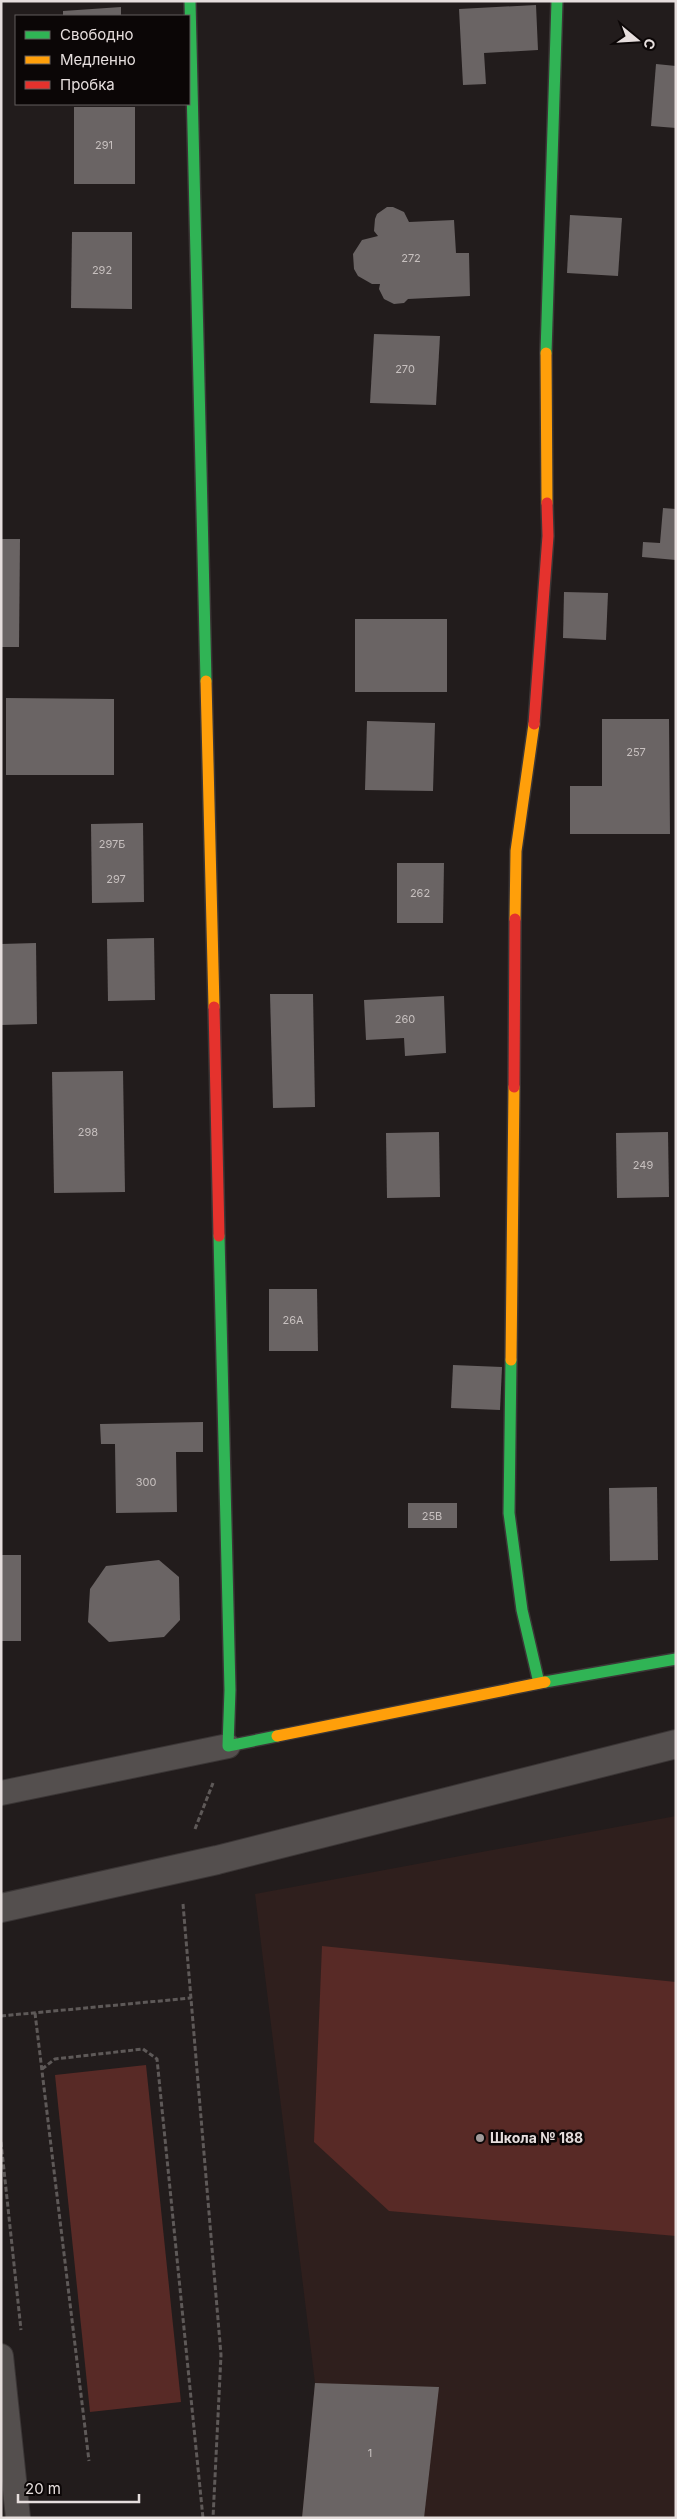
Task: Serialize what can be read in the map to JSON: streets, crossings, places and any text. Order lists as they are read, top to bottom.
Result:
{
  "places": ["Школа № 188"],
  "house_numbers": [
    "291",
    "272",
    "292",
    "270",
    "257",
    "297Б",
    "297",
    "262",
    "260",
    "298",
    "249",
    "26А",
    "300",
    "25В",
    "1"
  ],
  "legend": ["Свободно", "Медленно", "Пробка"],
  "scale_bar": "20 m",
  "north": "right"
}
